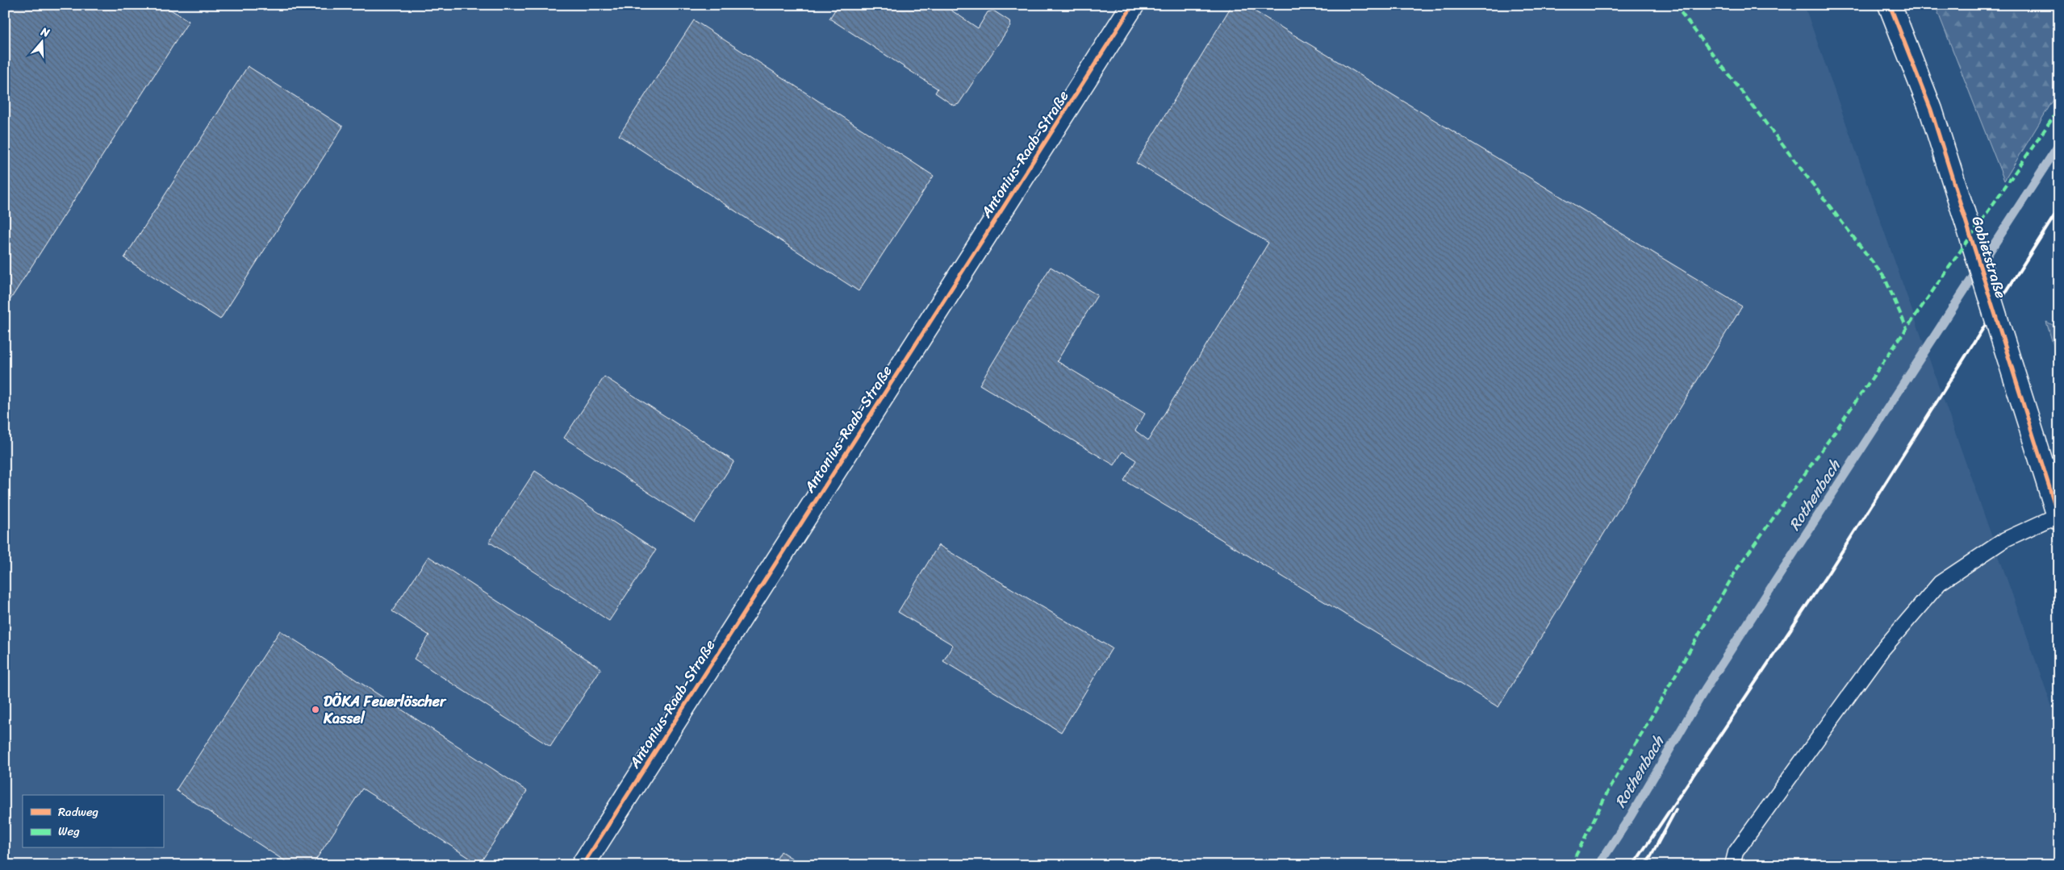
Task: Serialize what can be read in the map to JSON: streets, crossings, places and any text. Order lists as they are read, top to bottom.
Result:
{
  "streets": {
    "street": ["Antonius-Raab-Straße", "Gobietstraße"]
  },
  "water": ["Rothenbach"],
  "places": ["DÖKA Feuerlöscher Kassel"],
  "legend": ["Radweg", "Weg"],
  "north": "top"
}
